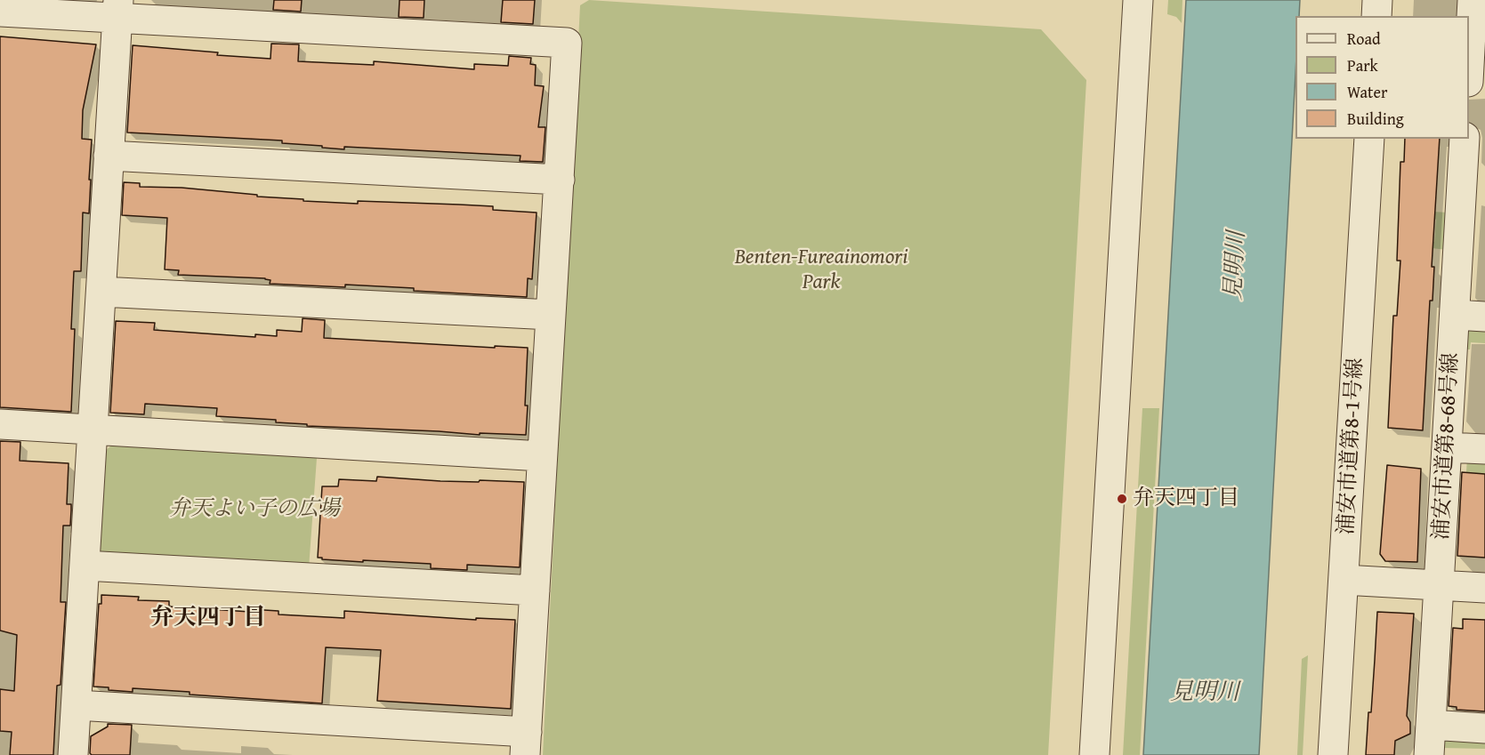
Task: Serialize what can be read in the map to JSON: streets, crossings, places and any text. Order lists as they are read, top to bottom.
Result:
{
  "streets": {
    "street": ["浦安市道第8-1号線", "浦安市道第8-68号線"]
  },
  "districts": ["弁天四丁目"],
  "water": ["見明川"],
  "parks": ["Benten-Fureainomori Park", "弁天よい子の広場"],
  "places": ["弁天四丁目"],
  "legend": [
    "Road",
    "Park",
    "Water",
    "Building"
  ]
}
